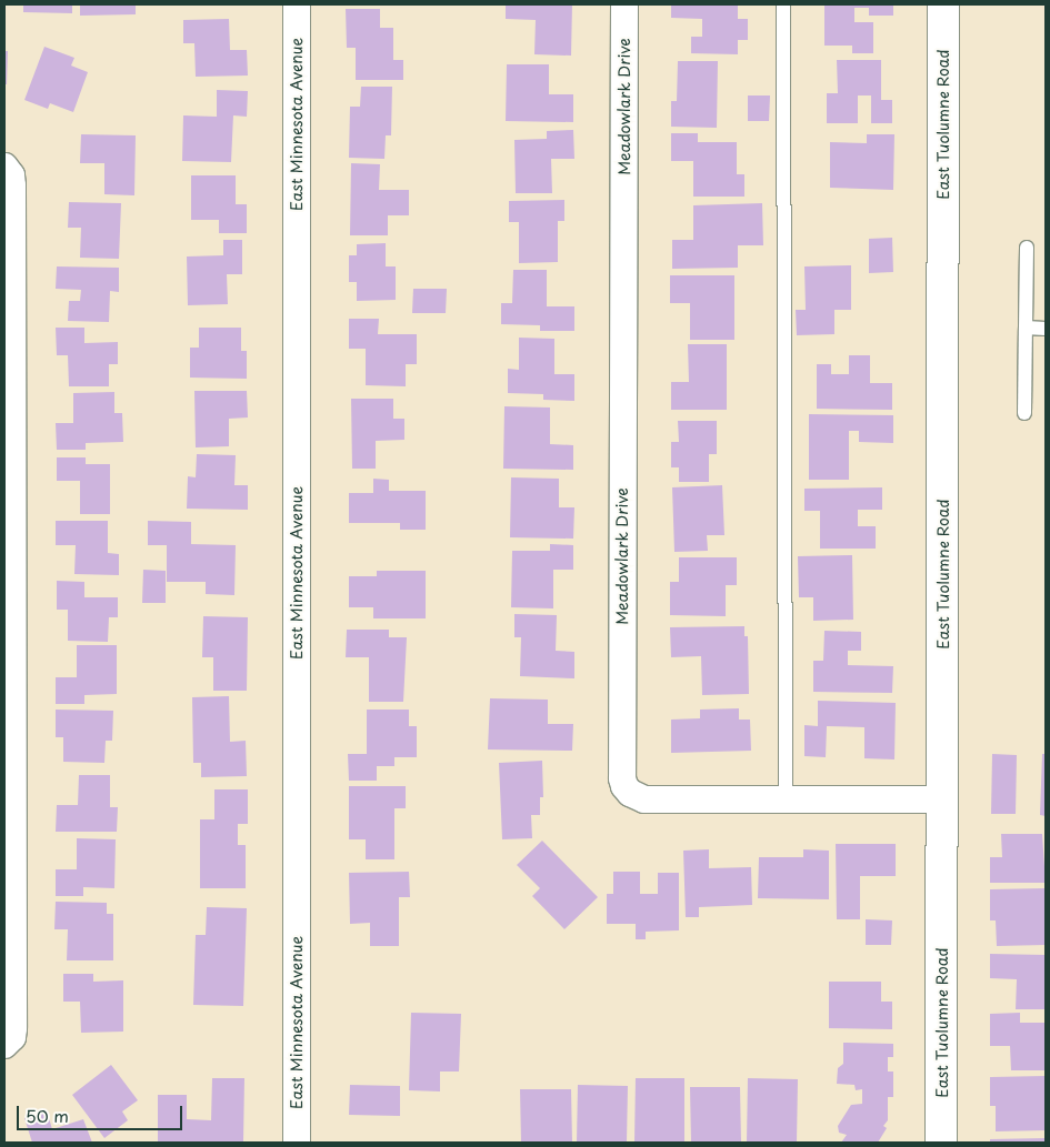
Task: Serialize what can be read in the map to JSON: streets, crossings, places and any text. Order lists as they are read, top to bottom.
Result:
{
  "streets": {
    "street": ["Meadowlark Drive", "East Minnesota Avenue", "East Tuolumne Road"]
  },
  "crossings": [
    ["Meadowlark Drive", "East Tuolumne Road"]
  ],
  "scale_bar": "50 m"
}
